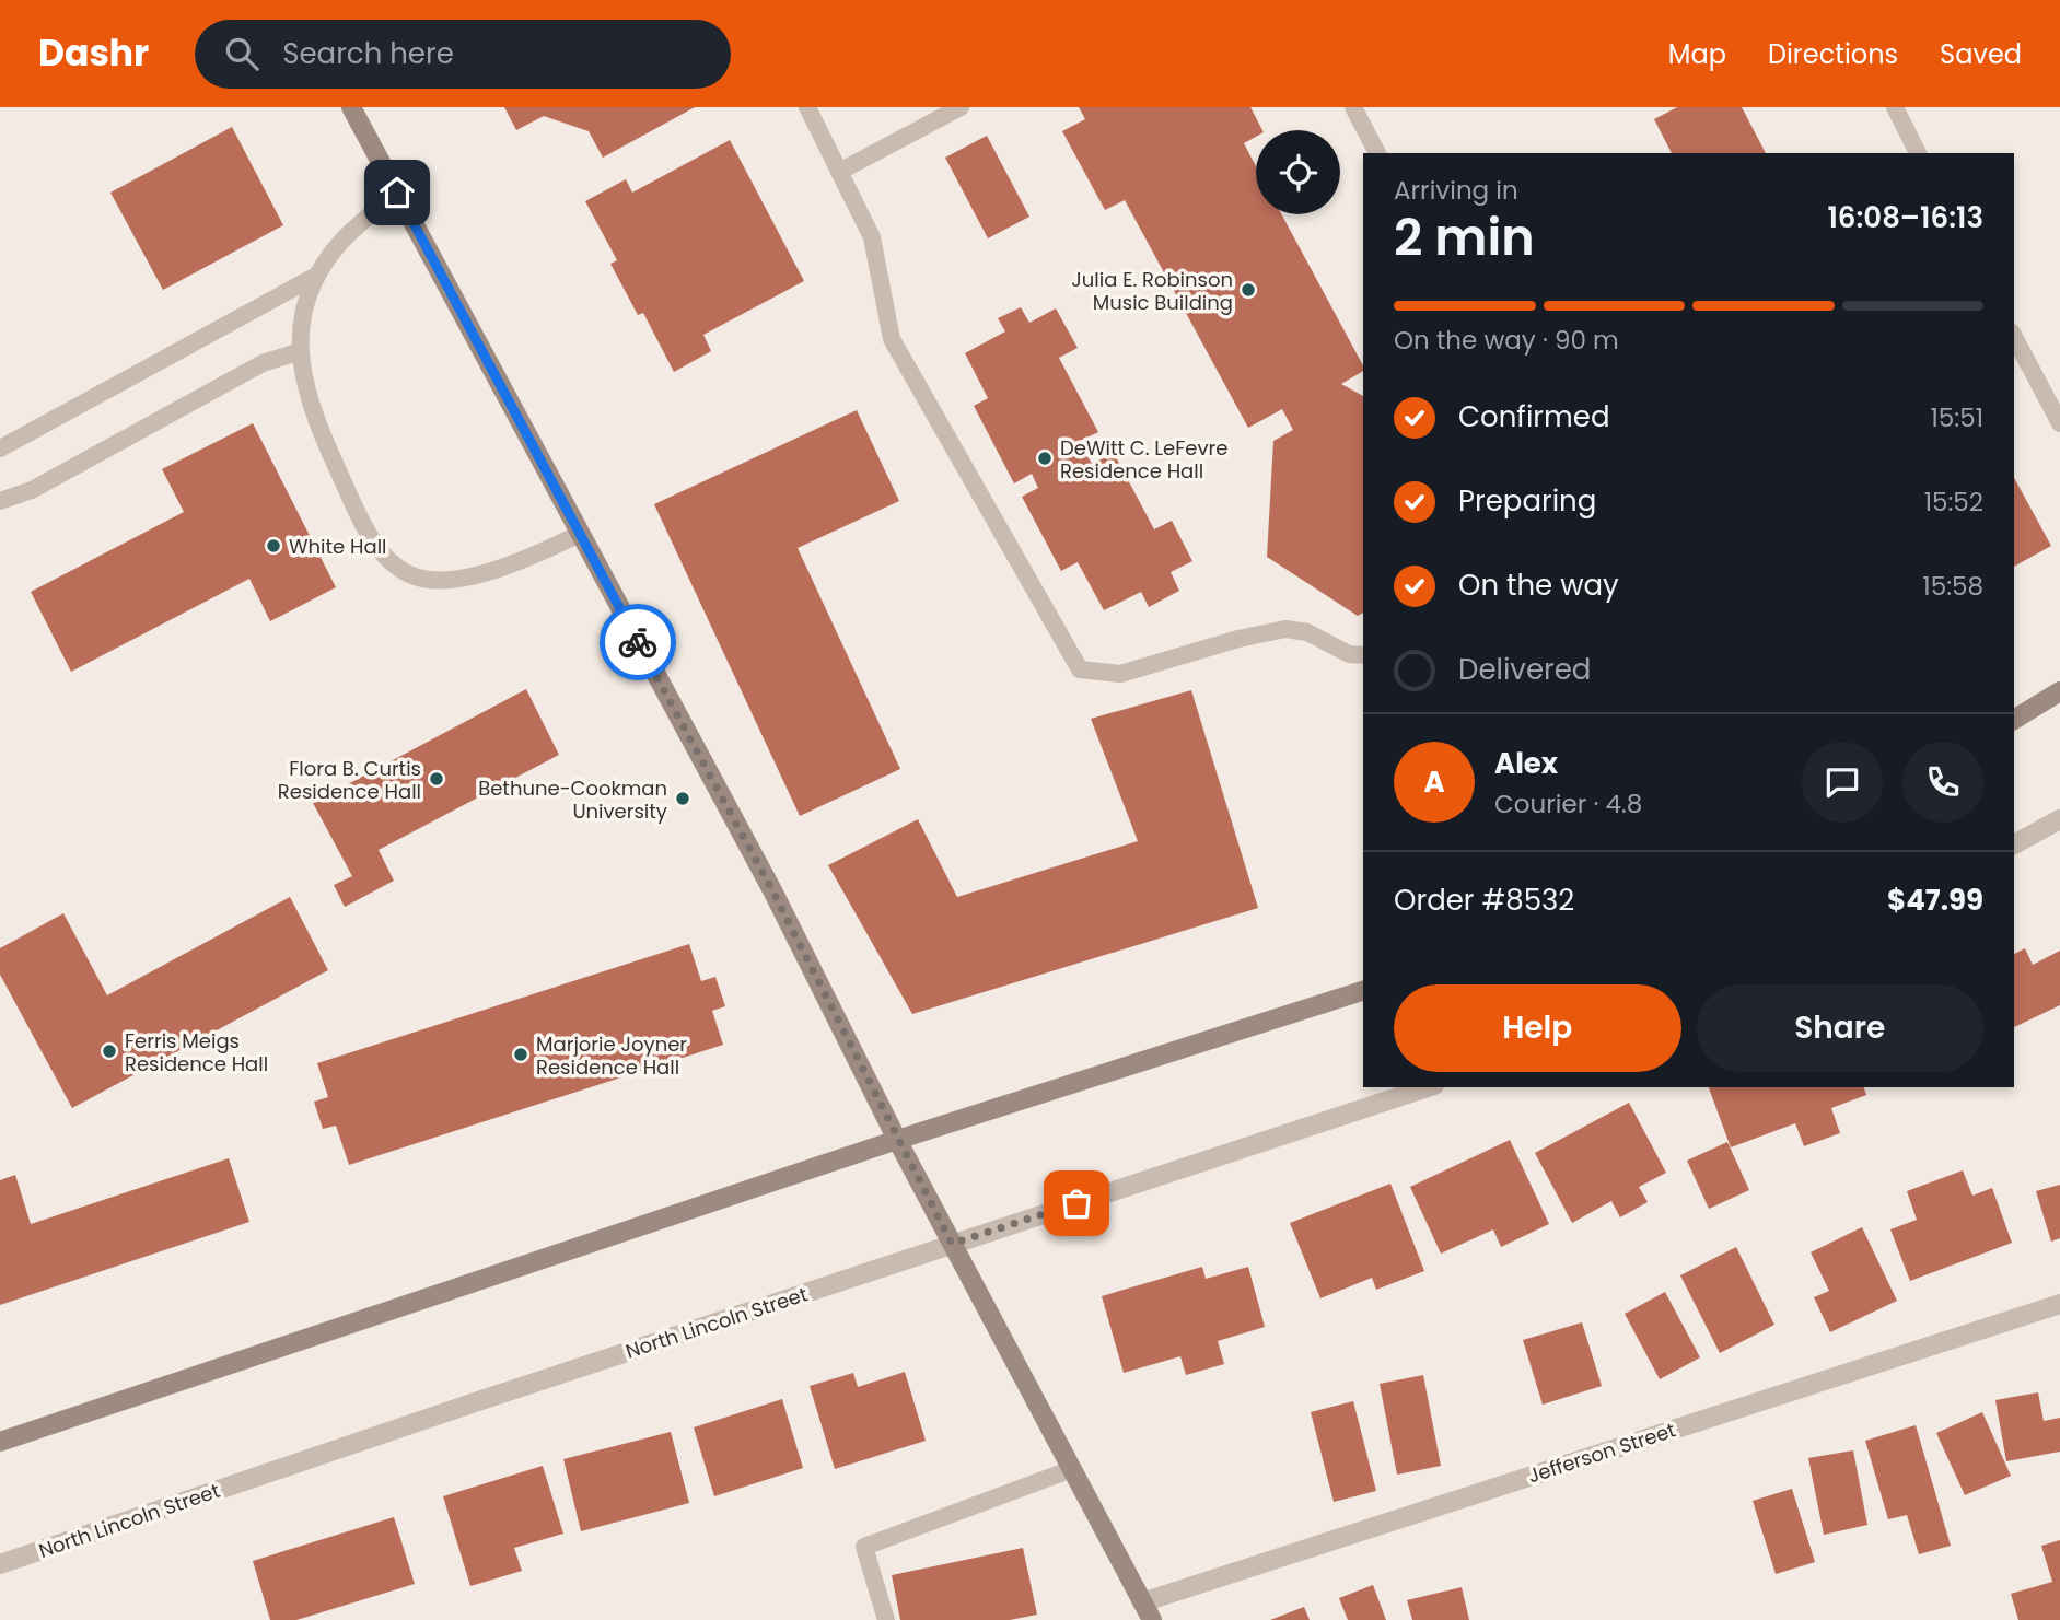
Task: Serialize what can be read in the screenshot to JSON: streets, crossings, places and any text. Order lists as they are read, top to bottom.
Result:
{
  "streets": {
    "street": ["North Lincoln Street", "Jefferson Street"]
  },
  "places": [
    "Julia E. Robinson Music Building",
    "DeWitt C. LeFevre Residence Hall",
    "White Hall",
    "Flora B. Curtis Residence Hall",
    "Bethune-Cookman University",
    "Ferris Meigs Residence Hall",
    "Marjorie Joyner Residence Hall"
  ],
  "page": {
    "header": "Dashr",
    "search": "Search here",
    "nav": ["Map", "Directions", "Saved"],
    "heading": ["2 min", "Arriving in", "16:08–16:13"],
    "panel": [
      "Alex",
      "Courier · 4.8",
      "Order #8532",
      "$47.99"
    ],
    "bar": "On the way · 90 m",
    "list": [
      ["Confirmed", "15:51"],
      ["Preparing", "15:52"],
      ["On the way", "15:58"],
      "Delivered"
    ],
    "round": "A",
    "buttons": ["Help", "Share"]
  }
}
